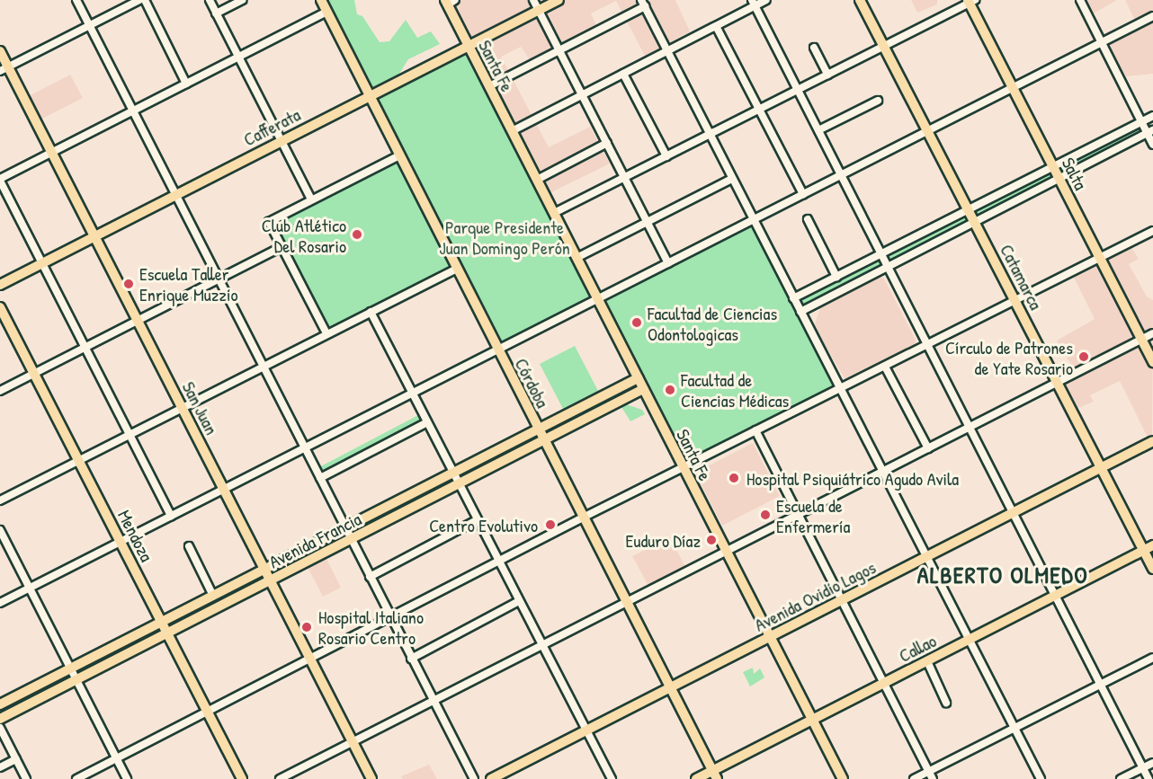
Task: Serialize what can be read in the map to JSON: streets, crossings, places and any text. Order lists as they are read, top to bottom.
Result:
{
  "streets": {
    "main road": [
      "Santa Fe",
      "Cafferata",
      "Salta",
      "Catamarca",
      "Córdoba",
      "San Juan",
      "Mendoza",
      "Avenida Francia",
      "Avenida Ovidio Lagos",
      "Callao"
    ]
  },
  "crossings": [
    ["Santa Fe", "Cafferata"],
    ["Santa Fe", "Avenida Francia"],
    ["Santa Fe", "Avenida Ovidio Lagos"],
    ["Santa Fe", "Callao"],
    ["Cafferata", "Córdoba"],
    ["Cafferata", "San Juan"],
    ["Catamarca", "Avenida Ovidio Lagos"],
    ["Catamarca", "Callao"],
    ["Córdoba", "Avenida Francia"],
    ["Córdoba", "Avenida Ovidio Lagos"],
    ["Córdoba", "Callao"],
    ["San Juan", "Avenida Francia"],
    ["Mendoza", "Avenida Francia"]
  ],
  "districts": ["ALBERTO OLMEDO"],
  "parks": ["Parque Presidente Juan Domingo Perón"],
  "places": [
    "Club Atlético Del Rosario",
    "Escuela Taller Enrique Muzzio",
    "Facultad de Ciencias Odontologicas",
    "Círculo de Patrones de Yate Rosario",
    "Facultad de Ciencias Médicas",
    "Hospital Psiquiátrico Agudo Avila",
    "Escuela de Enfermería",
    "Centro Evolutivo",
    "Euduro Díaz",
    "Hospital Italiano Rosario Centro"
  ]
}
